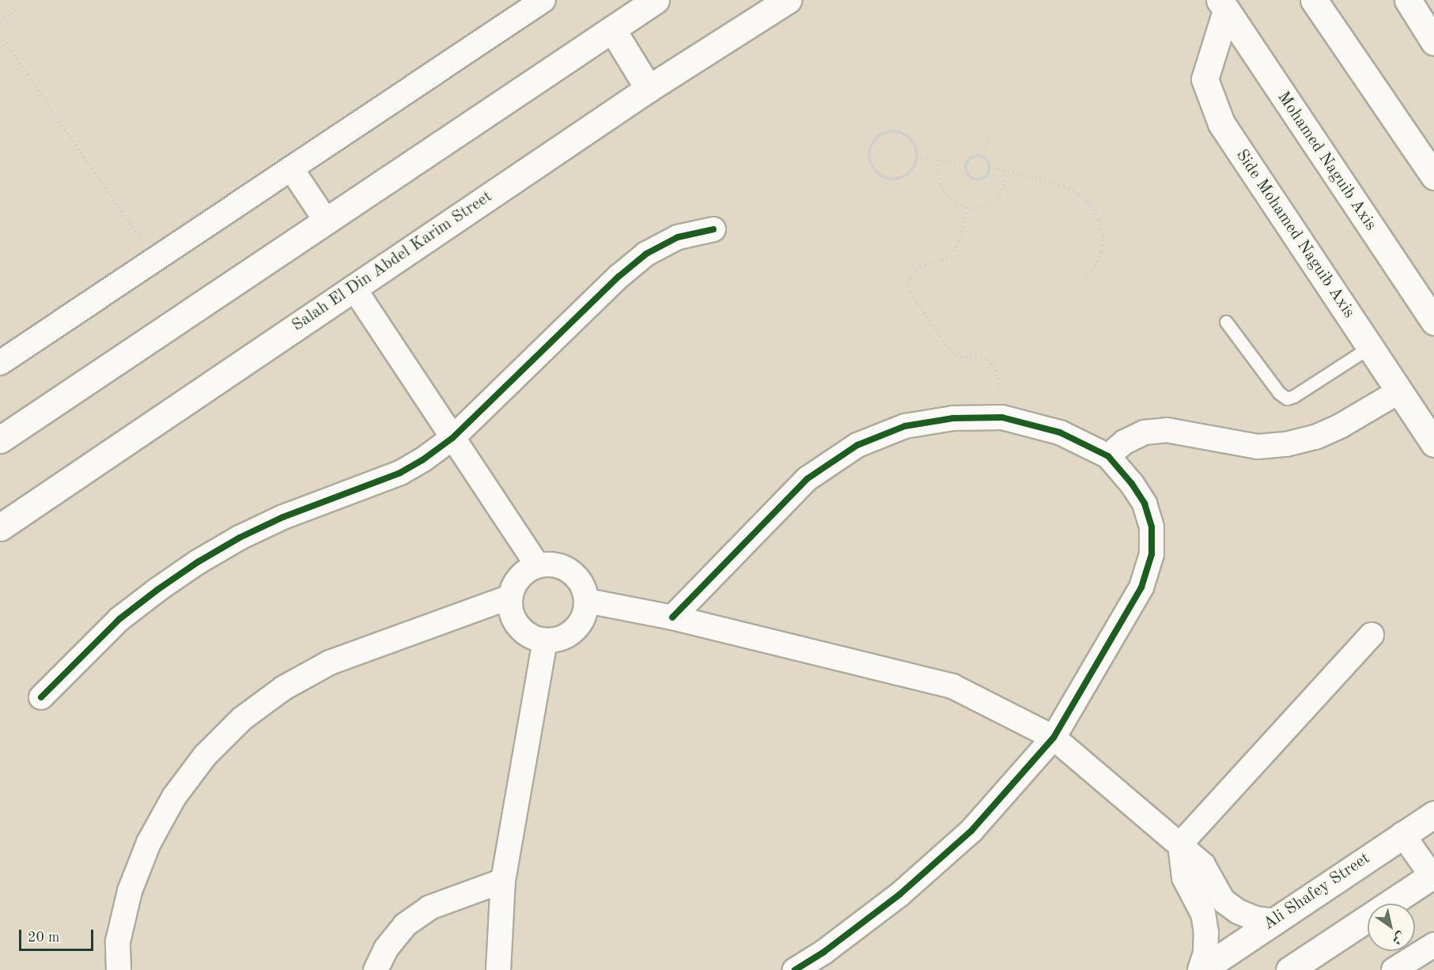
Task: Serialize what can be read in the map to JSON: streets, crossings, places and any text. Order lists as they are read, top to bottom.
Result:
{
  "streets": {
    "main road": [
      "Mohamed Naguib Axis",
      "Side Mohamed Naguib Axis",
      "Salah El Din Abdel Karim Street",
      "Ali Shafey Street"
    ]
  },
  "crossings": [
    ["Mohamed Naguib Axis", "Side Mohamed Naguib Axis"]
  ],
  "scale_bar": "20 m",
  "north": "bottom right"
}
